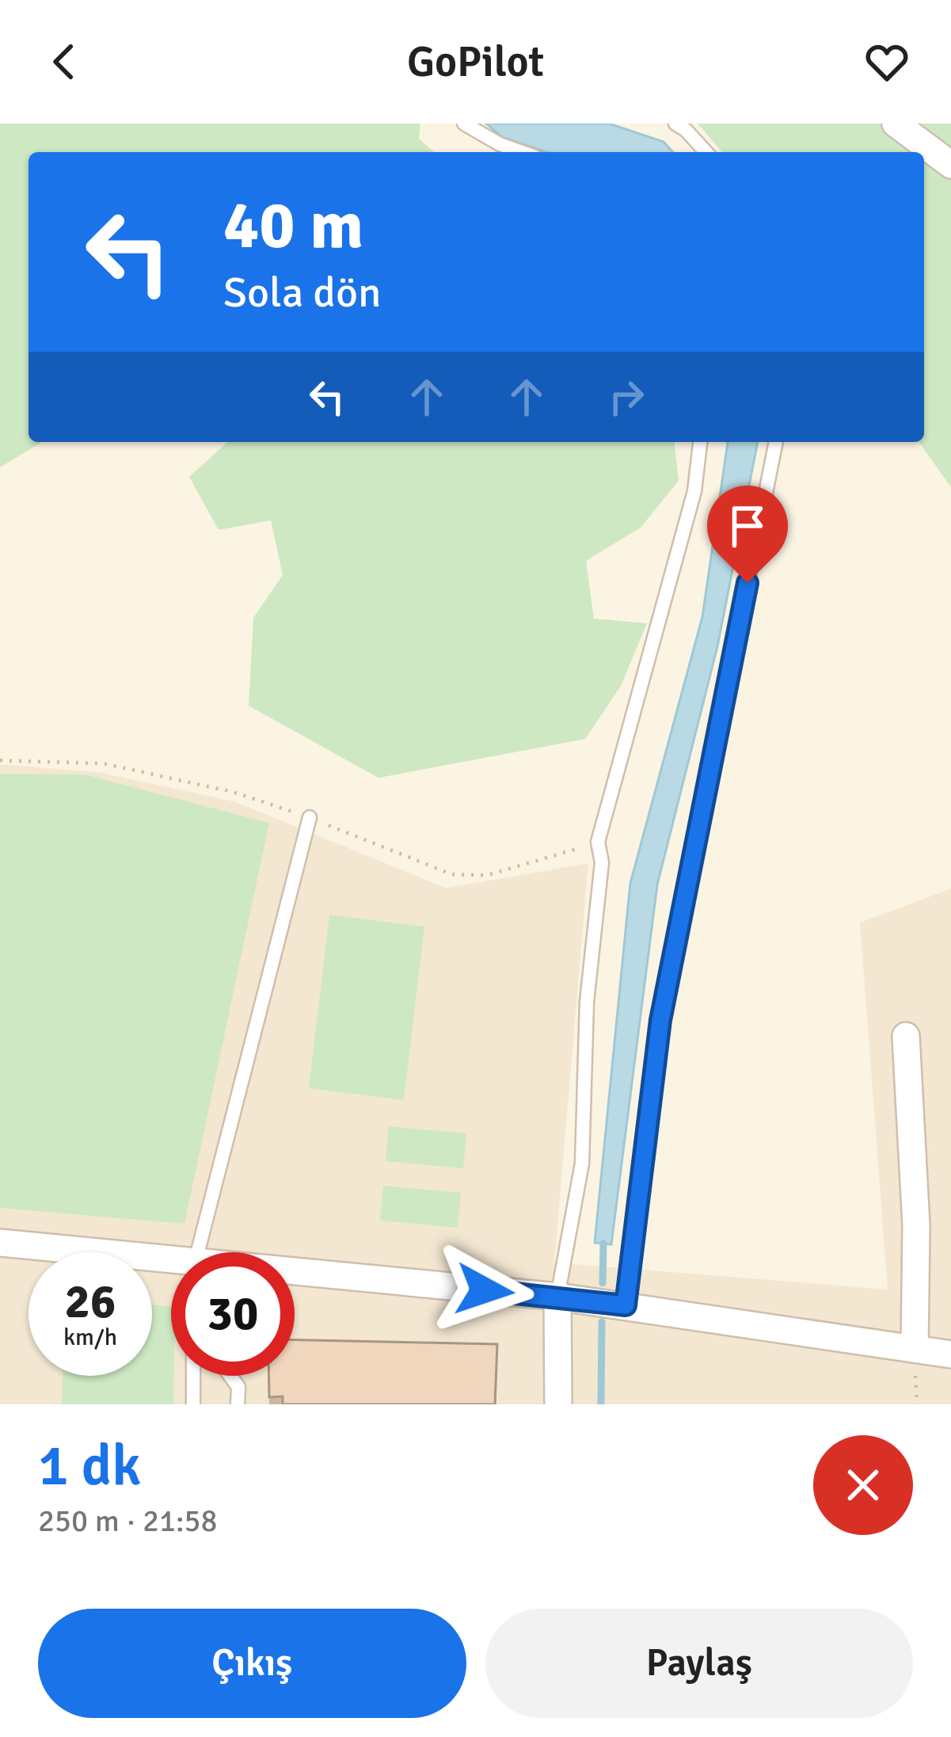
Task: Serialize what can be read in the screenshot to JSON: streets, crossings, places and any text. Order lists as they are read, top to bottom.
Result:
{
  "page": {
    "header": "GoPilot",
    "turn": ["40 m", "Sola dön"],
    "speed": "26 km/h",
    "limit": "30",
    "heading": ["1 dk", "250 m · 21:58"],
    "buttons": ["Çıkış", "Paylaş"]
  }
}
